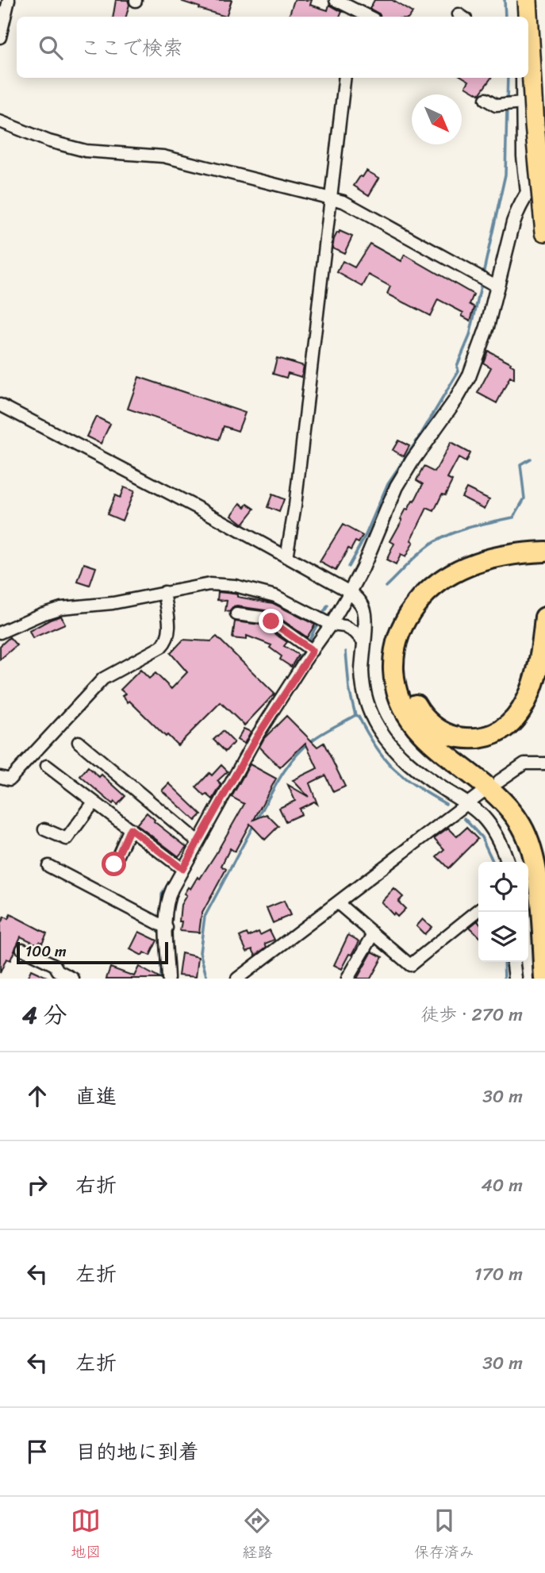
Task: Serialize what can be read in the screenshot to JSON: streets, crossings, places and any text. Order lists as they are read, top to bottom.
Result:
{
  "scale_bar": "100 m",
  "north": "bottom right",
  "page": {
    "search": "ここで検索",
    "scale": "100 m",
    "heading": ["4 分", "徒歩 · 270 m"],
    "list": [
      ["直進", "30 m"],
      ["右折", "40 m"],
      ["左折", "170 m"],
      ["左折", "30 m"],
      "目的地に到着"
    ],
    "nav": ["地図", "経路", "保存済み"]
  }
}
